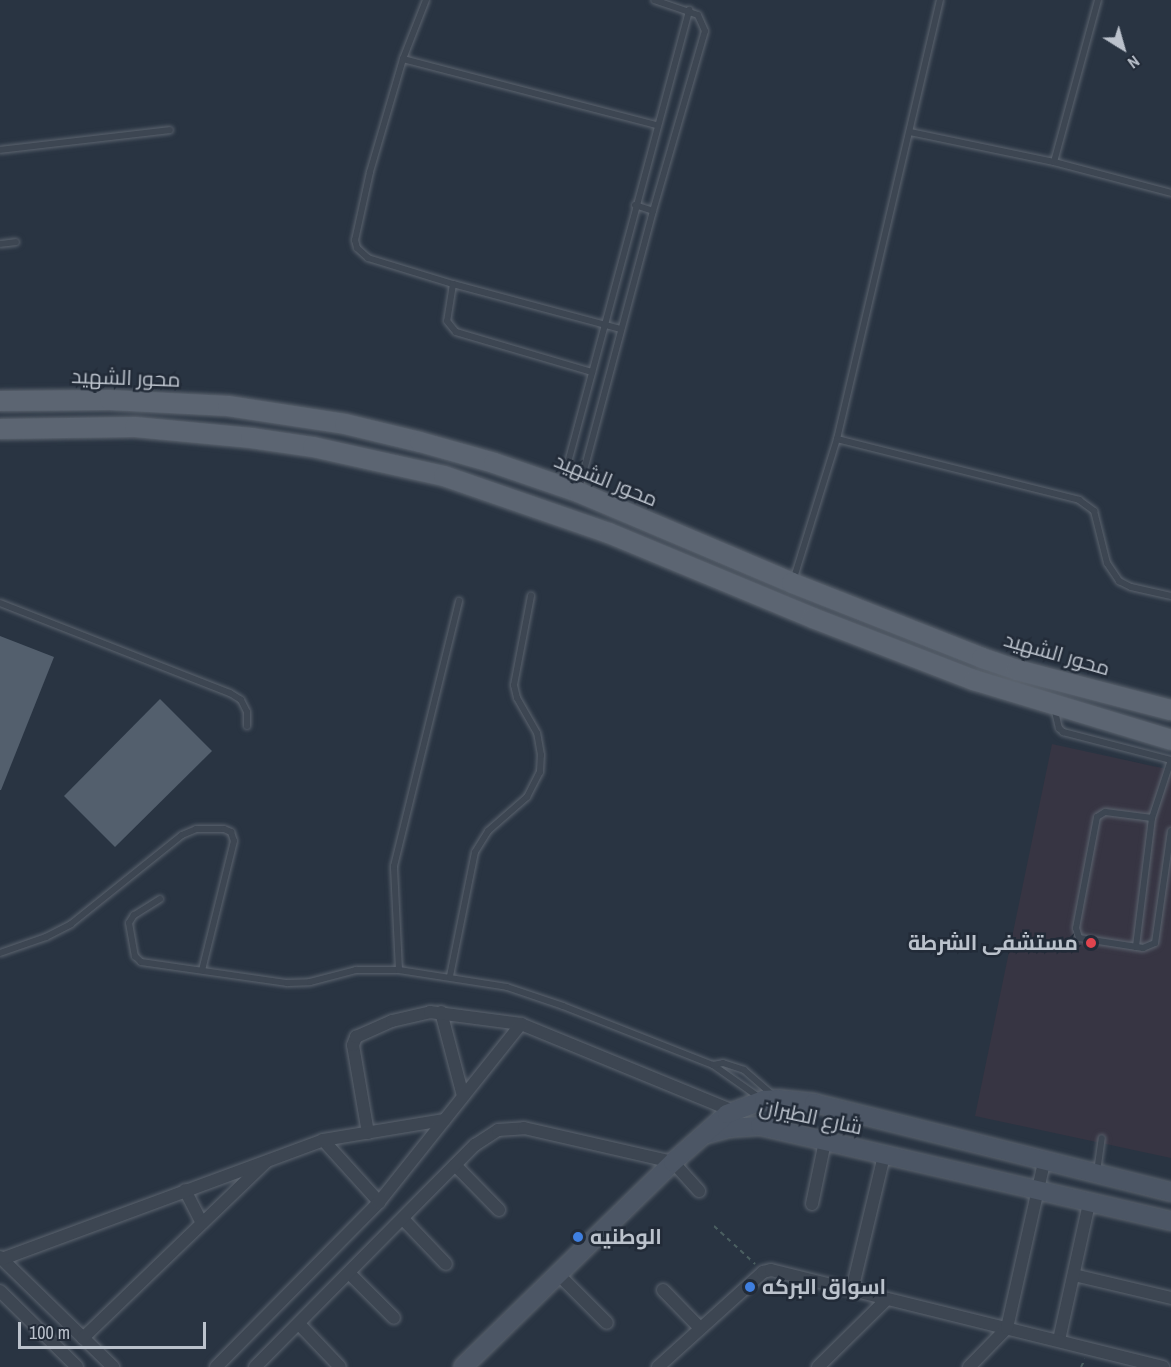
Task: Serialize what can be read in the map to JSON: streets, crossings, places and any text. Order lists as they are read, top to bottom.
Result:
{
  "streets": {
    "main road": ["محور الشهيد", "شارع الطيران"]
  },
  "places": ["مستشفى الشرطة", "الوطنيه", "اسواق البركه"],
  "scale_bar": "100 m",
  "north": "bottom right"
}
